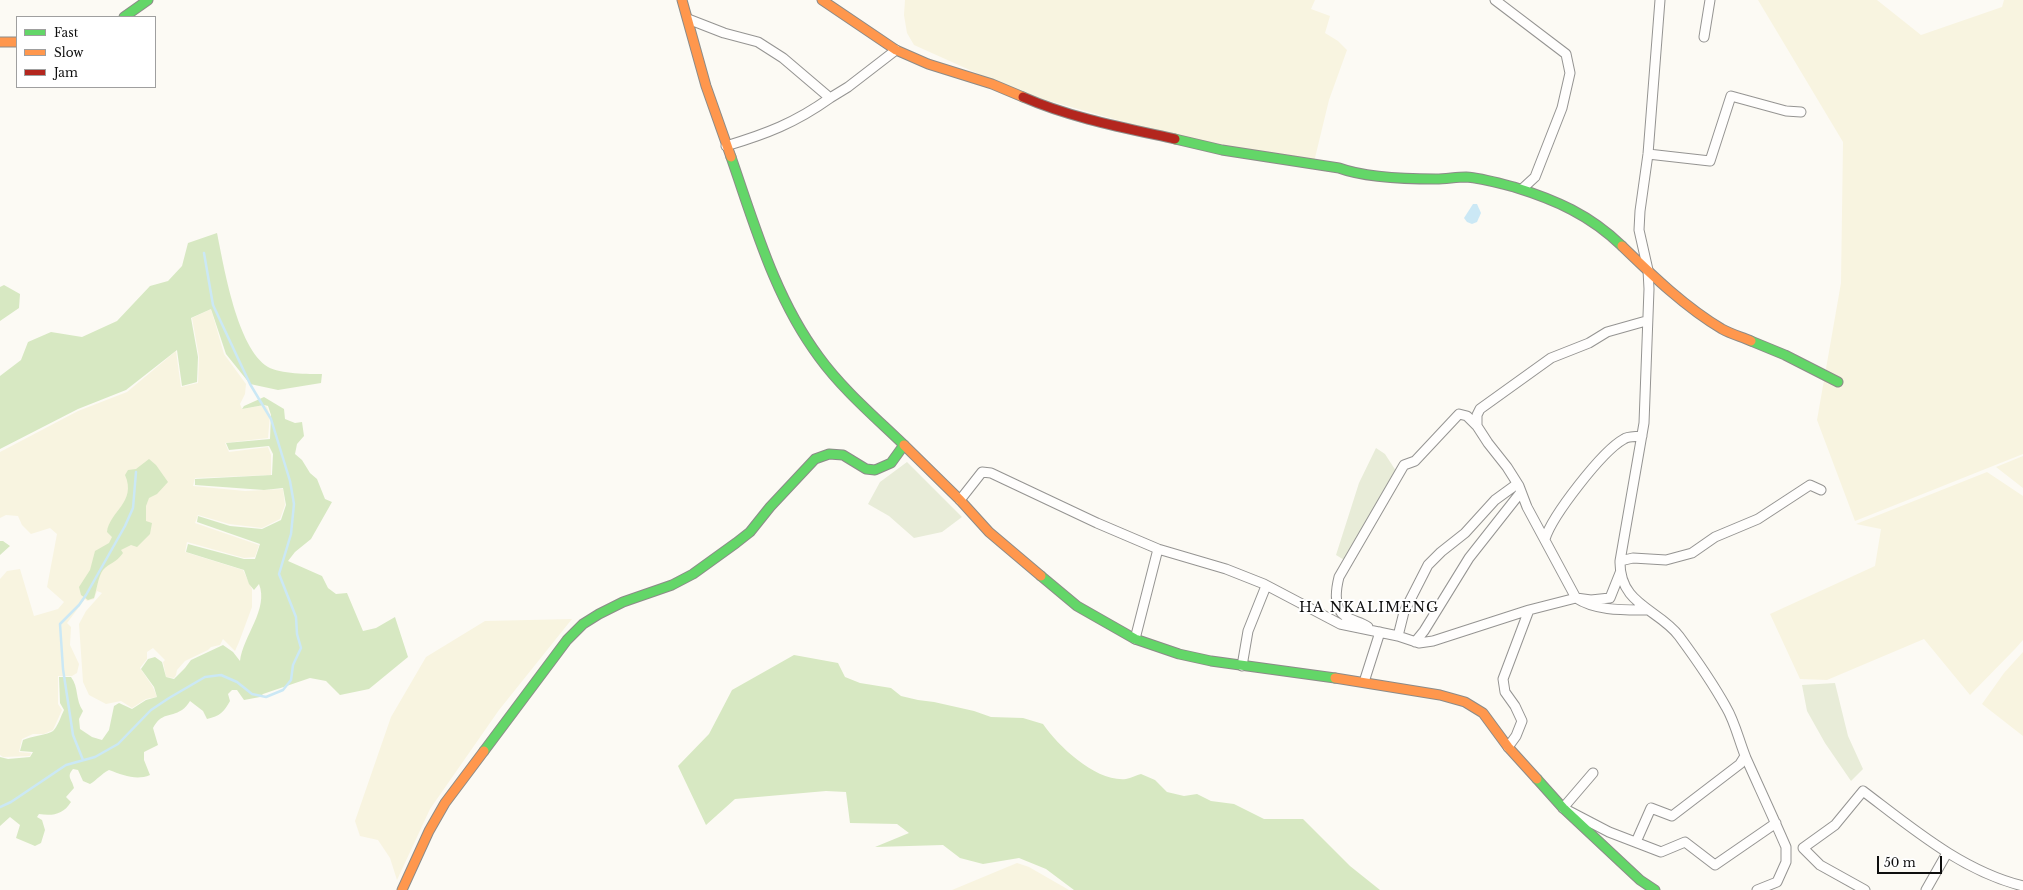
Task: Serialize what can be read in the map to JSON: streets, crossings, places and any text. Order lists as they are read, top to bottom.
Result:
{
  "districts": ["HA NKALIMENG"],
  "legend": ["Fast", "Slow", "Jam"],
  "scale_bar": "50 m"
}
